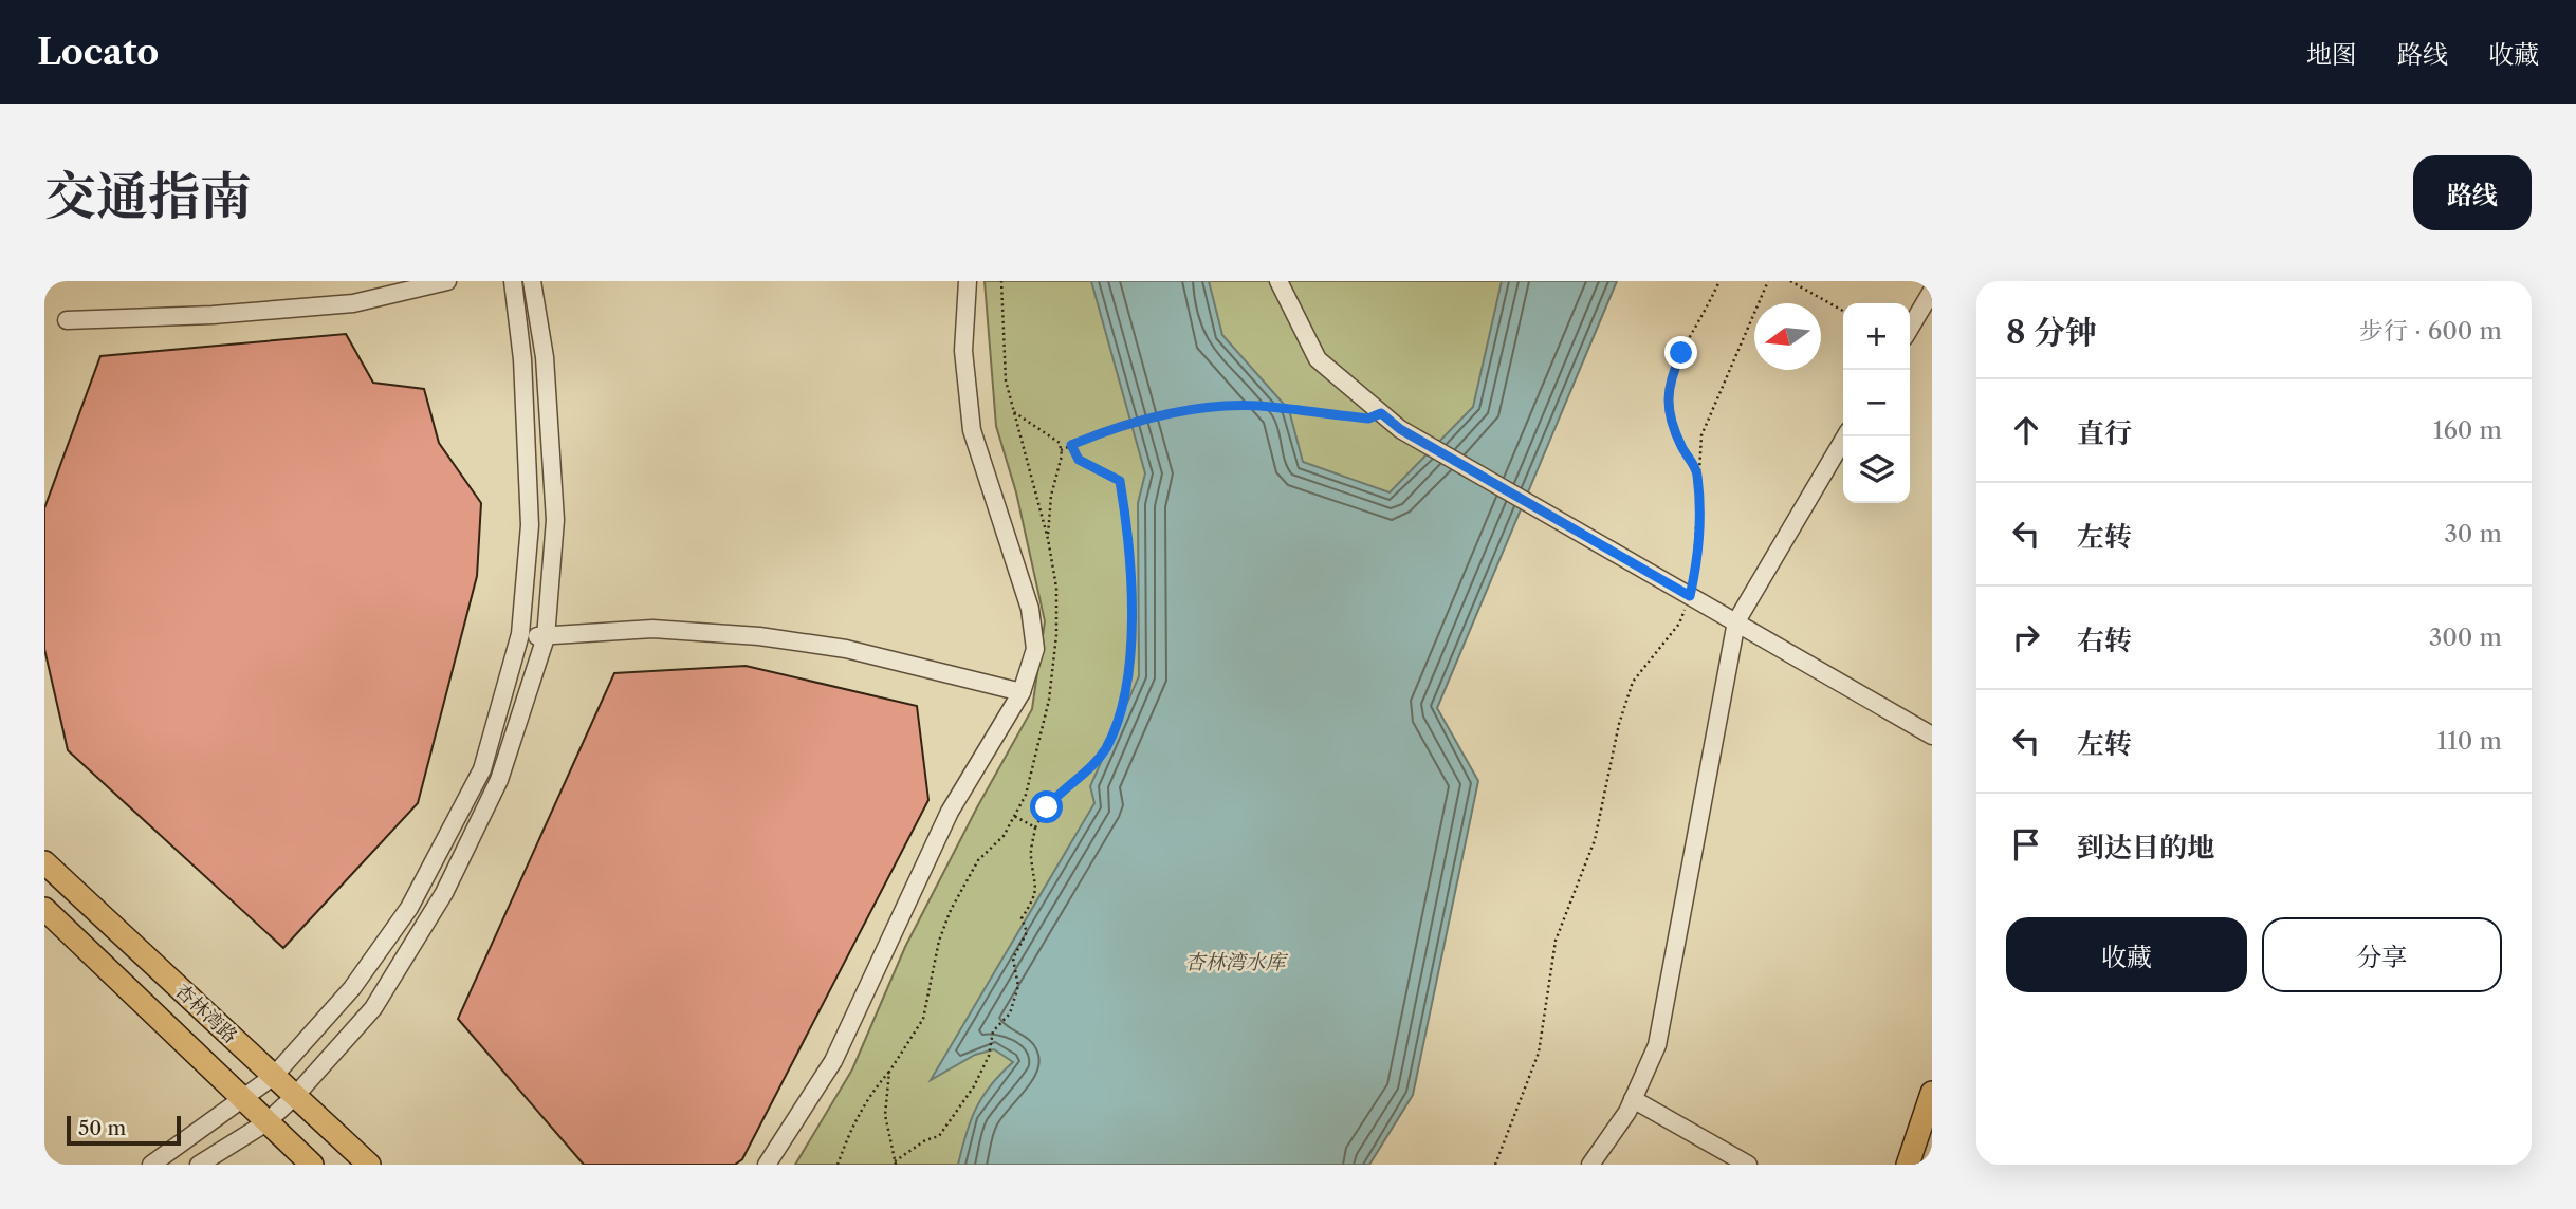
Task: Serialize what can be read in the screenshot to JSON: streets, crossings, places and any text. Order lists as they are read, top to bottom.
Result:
{
  "streets": {
    "main road": ["杏林湾路"]
  },
  "water": ["杏林湾水库"],
  "scale_bar": "50 m",
  "north": "left",
  "page": {
    "header": "Locato",
    "nav": ["地图", "路线", "收藏"],
    "title": "交通指南",
    "buttons": [
      "路线",
      ["收藏", "分享"]
    ],
    "heading": ["8 分钟", "步行 · 600 m"],
    "map_buttons": ["+", "−"],
    "list": [
      ["直行", "160 m"],
      ["左转", "30 m"],
      ["右转", "300 m"],
      ["左转", "110 m"],
      "到达目的地"
    ],
    "scale": "50 m"
  }
}
